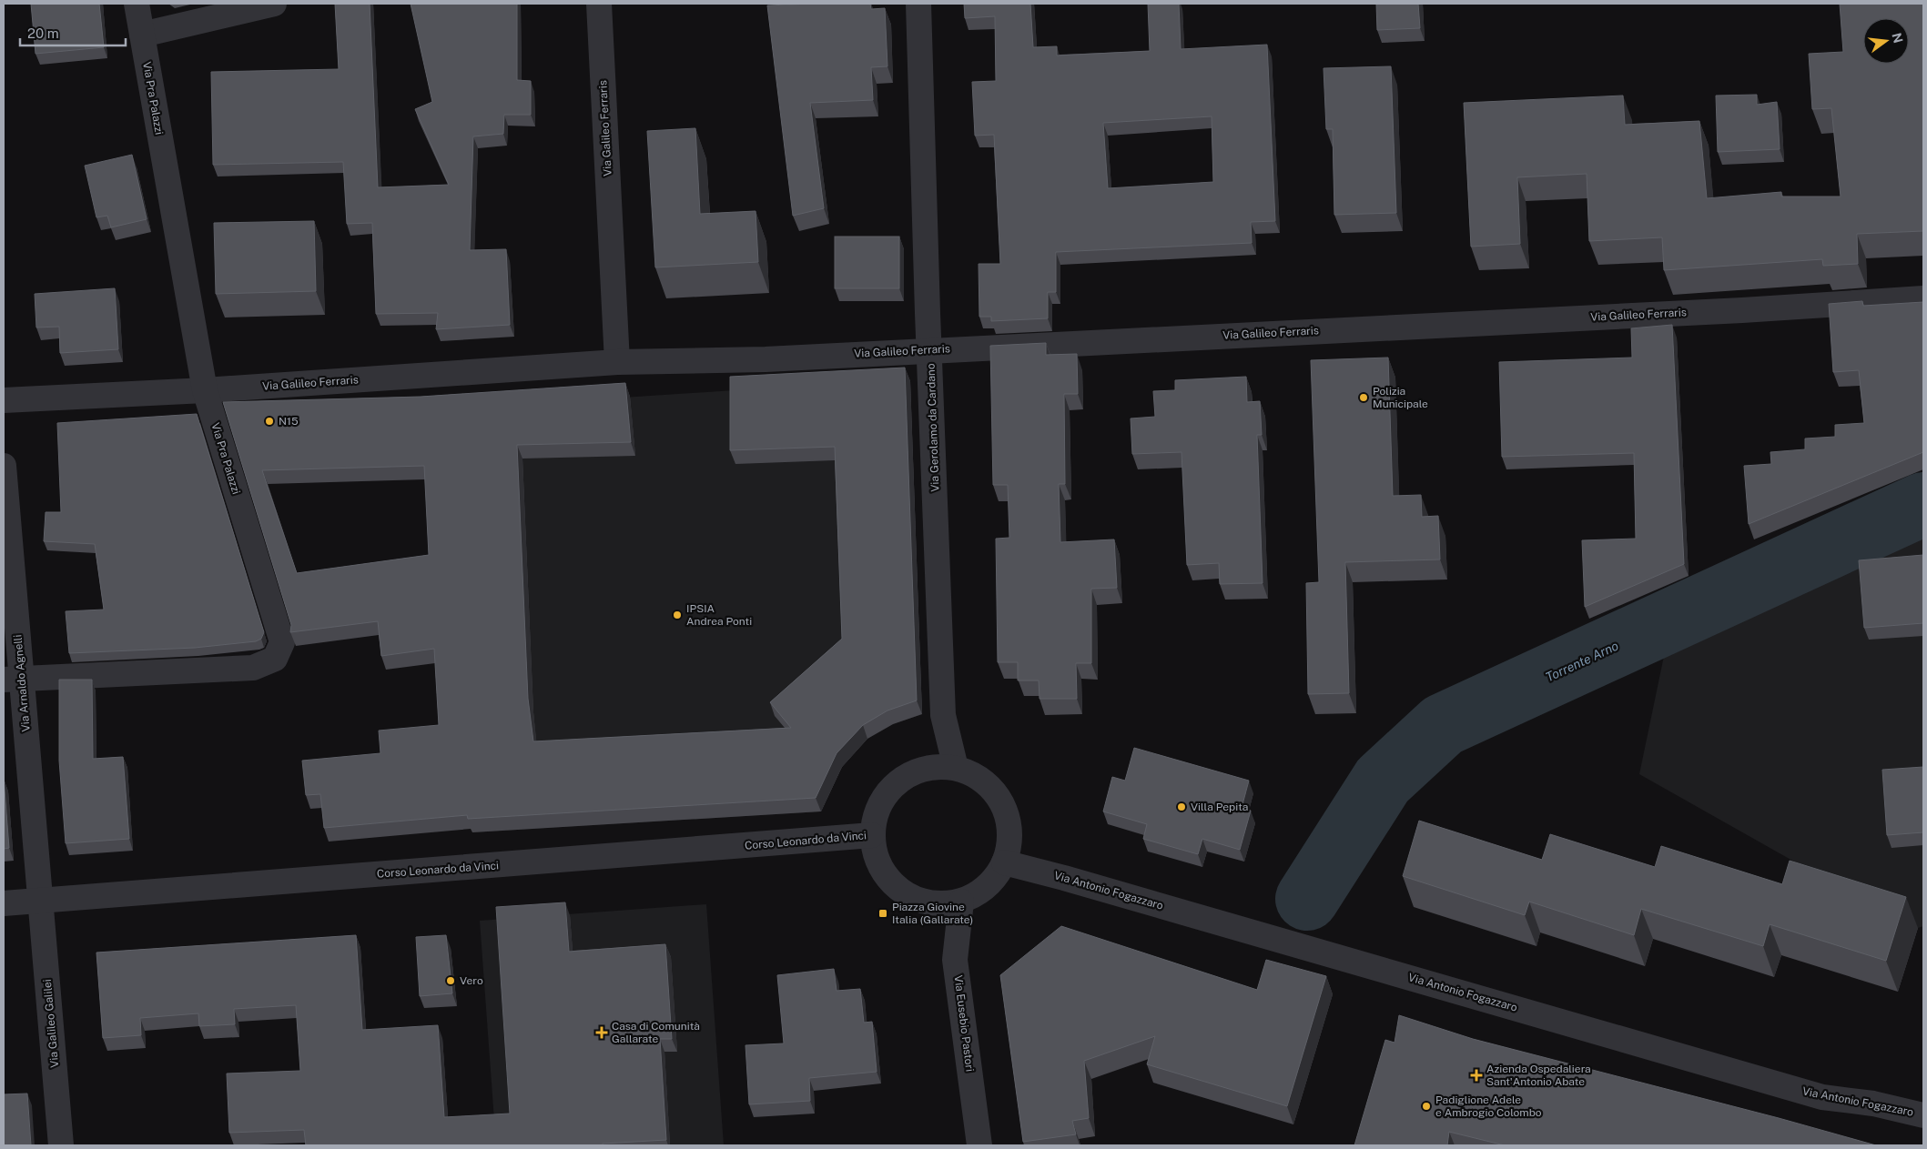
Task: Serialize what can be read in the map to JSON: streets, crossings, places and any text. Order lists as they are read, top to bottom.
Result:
{
  "streets": {
    "street": [
      "Via Pra Palazzi",
      "Via Galileo Ferraris",
      "Via Gerolamo da Cardano",
      "Via Arnaldo Agnelli",
      "Corso Leonardo da Vinci",
      "Via Antonio Fogazzaro",
      "Via Galileo Galilei",
      "Via Eusebio Pastori"
    ]
  },
  "crossings": [
    ["Via Pra Palazzi", "Via Galileo Ferraris"],
    ["Via Pra Palazzi", "Via Arnaldo Agnelli"],
    ["Via Galileo Ferraris", "Via Gerolamo da Cardano"],
    ["Via Gerolamo da Cardano", "Corso Leonardo da Vinci"],
    ["Via Gerolamo da Cardano", "Via Antonio Fogazzaro"],
    ["Via Gerolamo da Cardano", "Via Eusebio Pastori"],
    ["Via Arnaldo Agnelli", "Corso Leonardo da Vinci"],
    ["Via Arnaldo Agnelli", "Via Galileo Galilei"],
    ["Corso Leonardo da Vinci", "Via Antonio Fogazzaro"],
    ["Corso Leonardo da Vinci", "Via Galileo Galilei"],
    ["Corso Leonardo da Vinci", "Via Eusebio Pastori"],
    ["Via Antonio Fogazzaro", "Via Eusebio Pastori"]
  ],
  "water": ["Torrente Arno"],
  "places": {
    "other": [
      "Polizia Municipale",
      "N15",
      "IPSIA Andrea Ponti",
      "Villa Pepita",
      "Vero",
      "Padiglione Adele e Ambrogio Colombo"
    ],
    "transit": ["Piazza Giovine Italia (Gallarate)"],
    "health": ["Casa di Comunità Gallarate", "Azienda Ospedaliera Sant'Antonio Abate"]
  },
  "scale_bar": "20 m",
  "north": "right"
}
